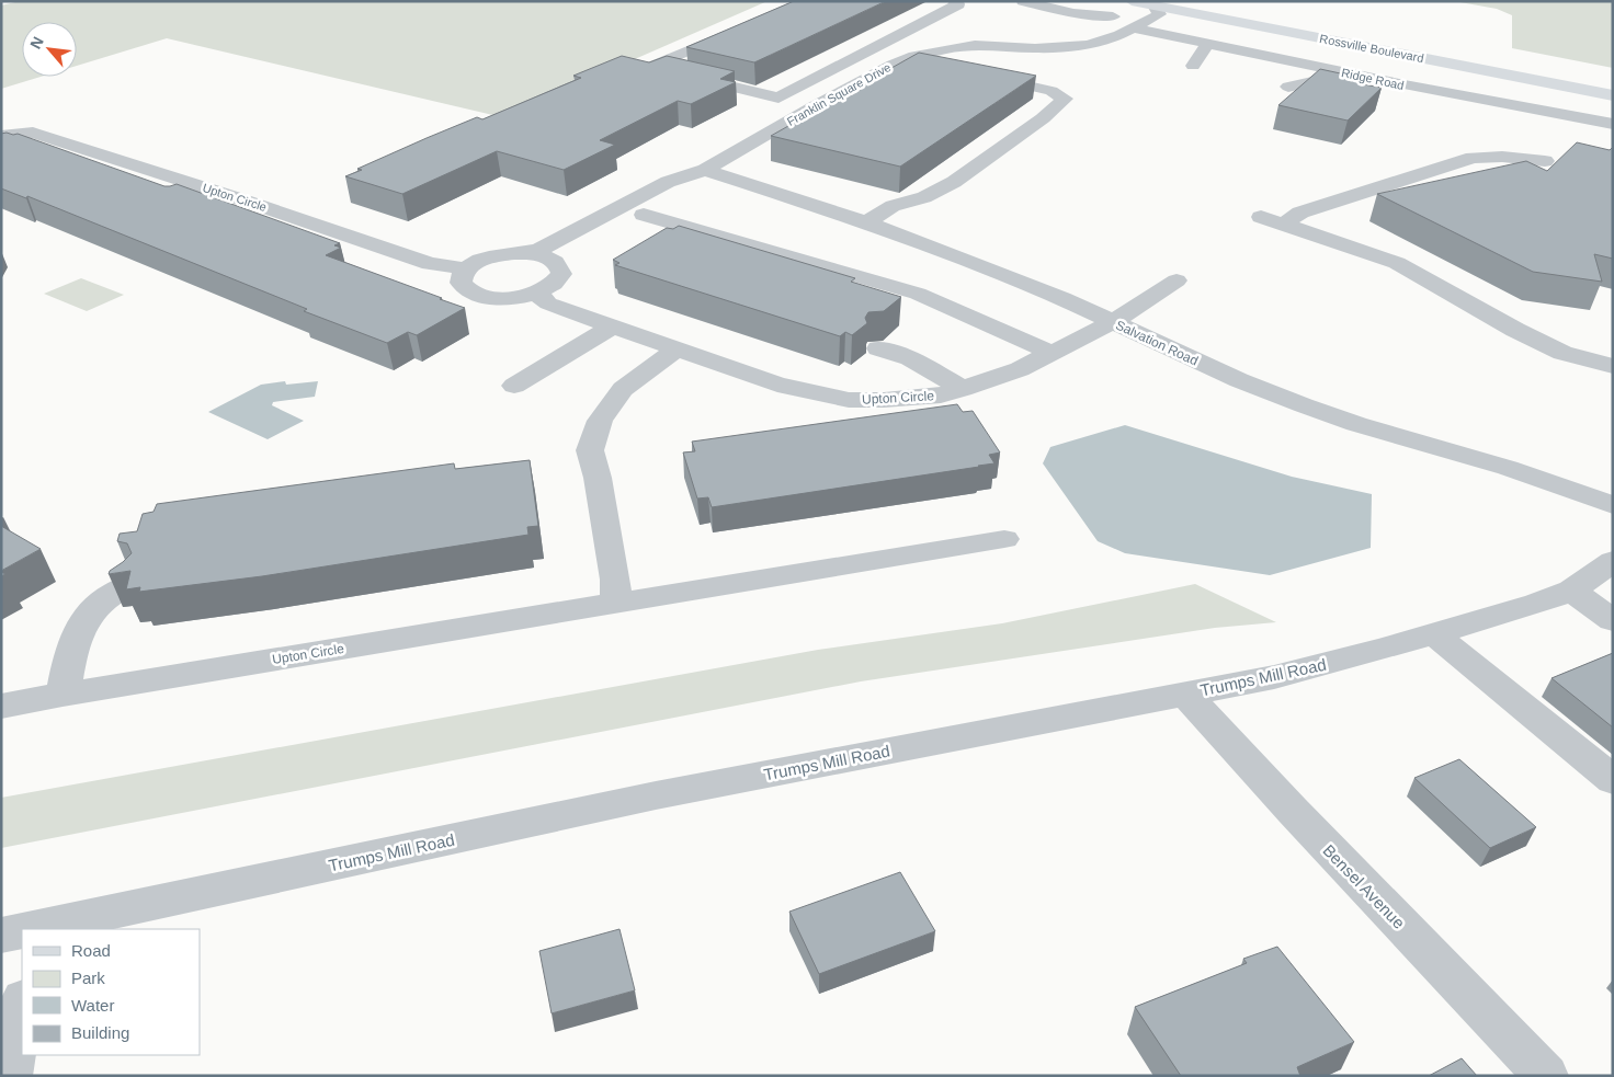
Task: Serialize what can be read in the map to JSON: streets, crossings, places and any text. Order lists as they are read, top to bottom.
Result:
{
  "streets": {
    "main road": ["Rossville Boulevard"],
    "street": [
      "Ridge Road",
      "Franklin Square Drive",
      "Upton Circle",
      "Salvation Road",
      "Trumps Mill Road",
      "Bensel Avenue"
    ]
  },
  "crossings": [
    ["Rossville Boulevard", "Franklin Square Drive"],
    ["Ridge Road", "Franklin Square Drive"],
    ["Franklin Square Drive", "Upton Circle"],
    ["Franklin Square Drive", "Salvation Road"],
    ["Upton Circle", "Salvation Road"],
    ["Trumps Mill Road", "Bensel Avenue"]
  ],
  "legend": [
    "Road",
    "Park",
    "Water",
    "Building"
  ],
  "north": "top left"
}
